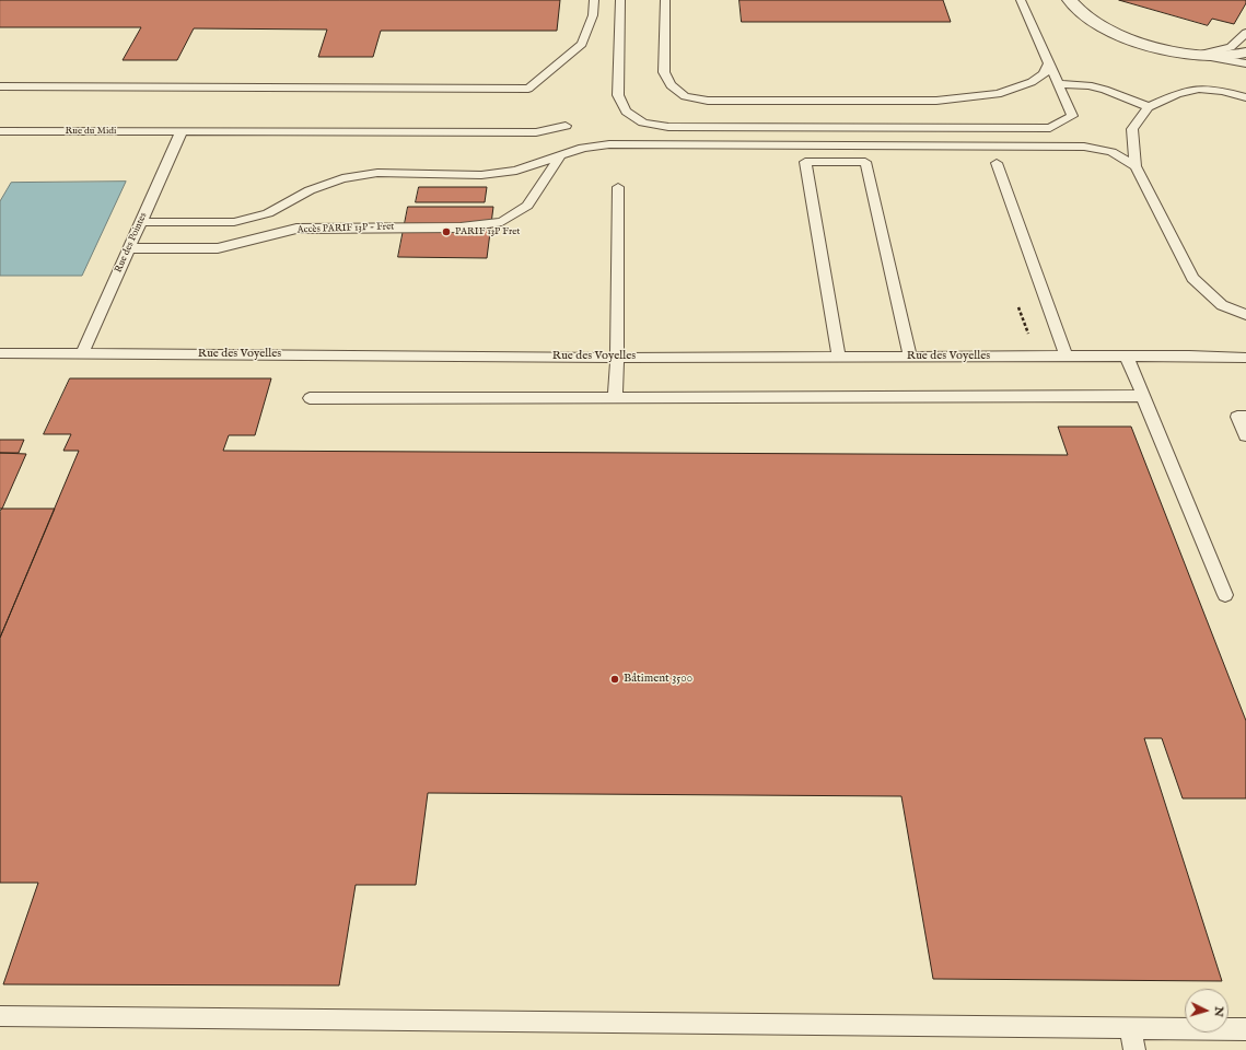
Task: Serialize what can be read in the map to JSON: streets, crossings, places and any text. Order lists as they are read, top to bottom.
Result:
{
  "streets": {
    "lane": [
      "Rue du Midi",
      "Accès PARIF 13P - Fret",
      "Rue des Pointes",
      "Rue des Voyelles"
    ]
  },
  "crossings": [
    ["Rue du Midi", "Rue des Pointes"],
    ["Accès PARIF 13P - Fret", "Rue des Pointes"],
    ["Rue des Pointes", "Rue des Voyelles"]
  ],
  "places": ["PARIF 13P Fret", "Bâtiment 3500"],
  "north": "right"
}
